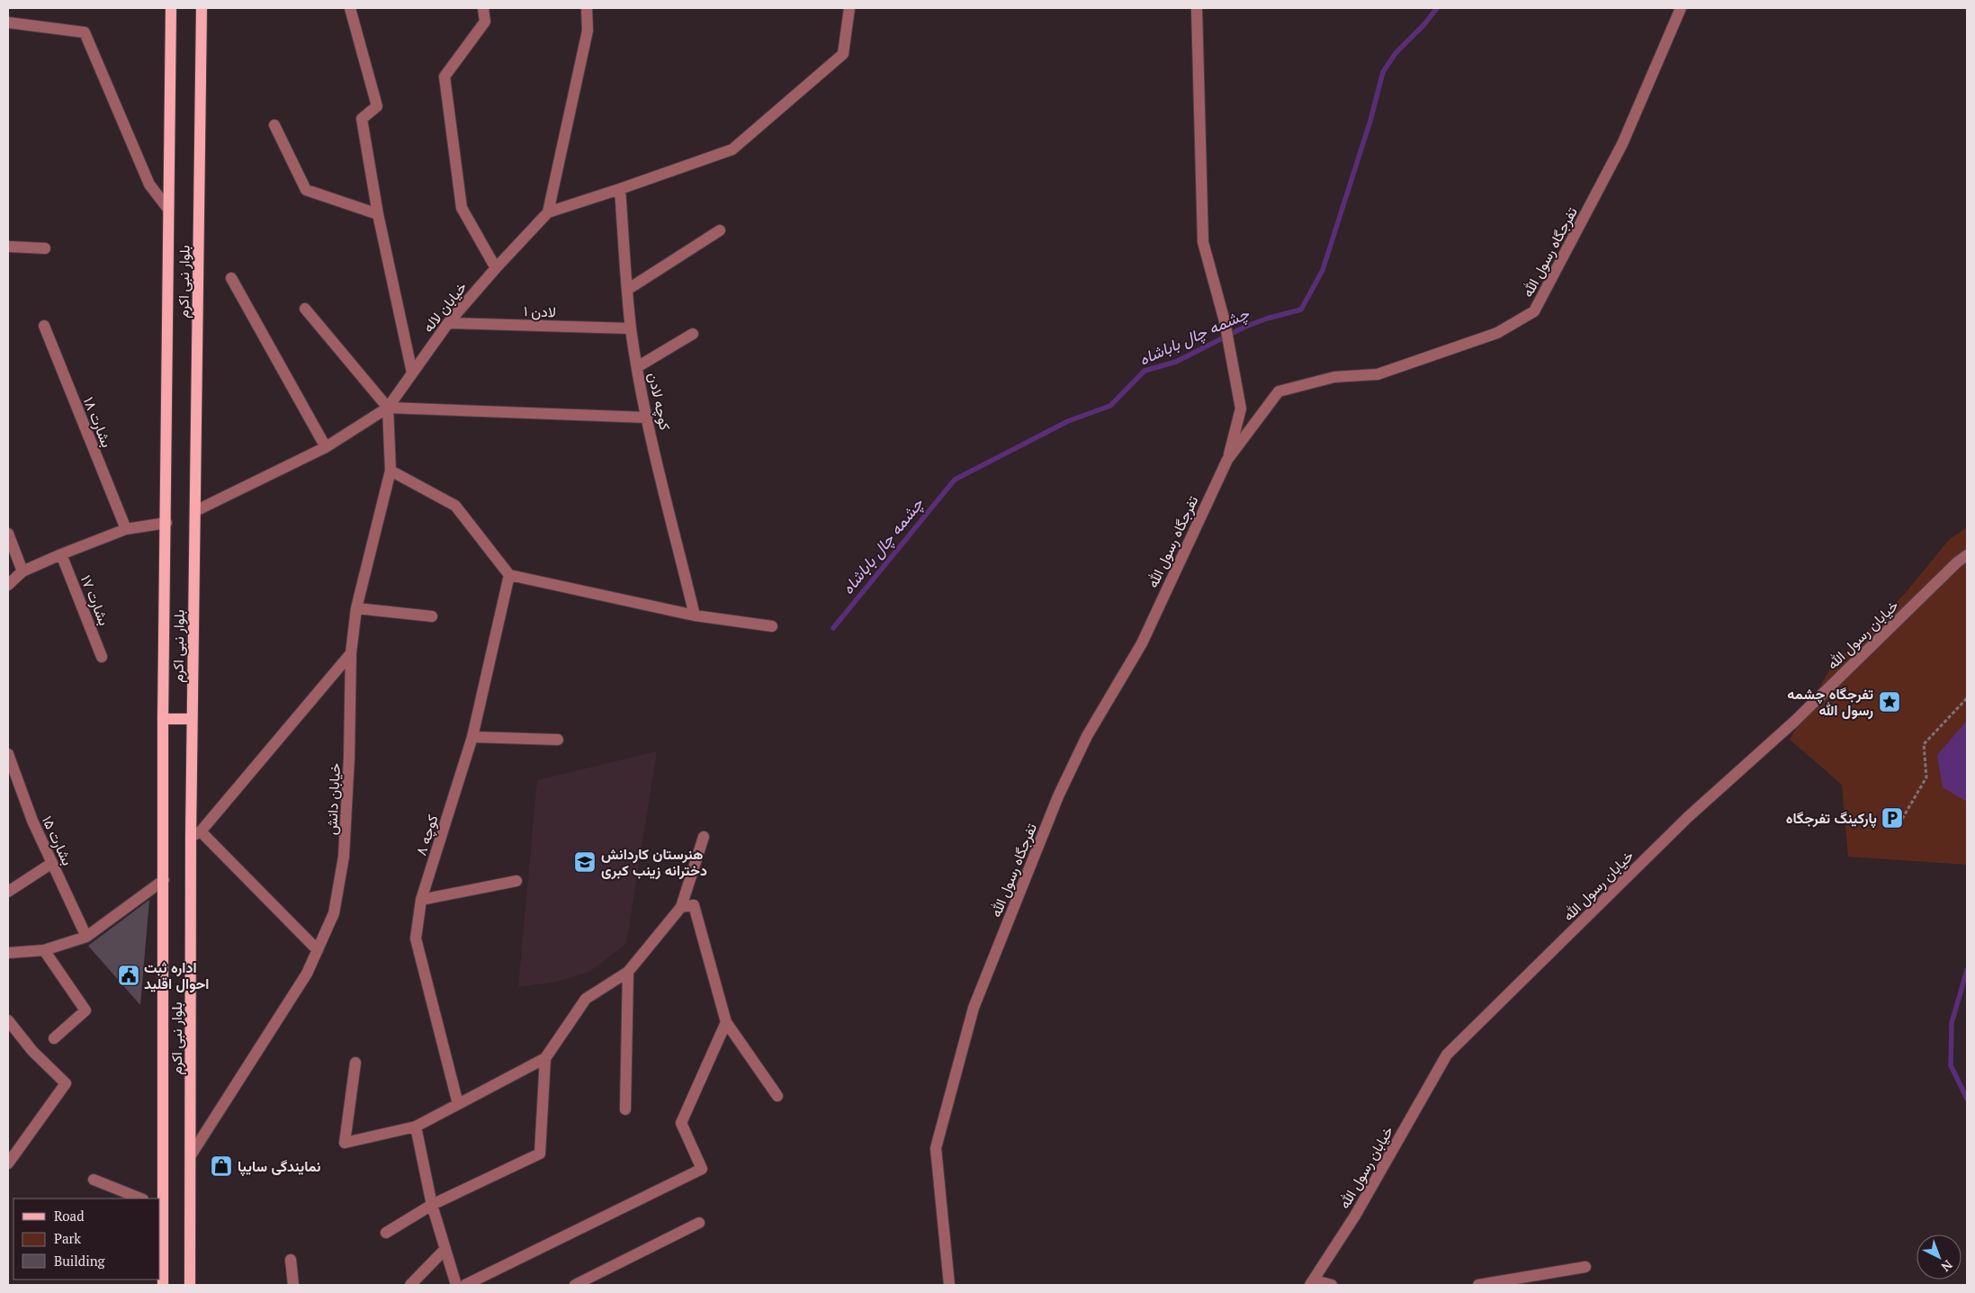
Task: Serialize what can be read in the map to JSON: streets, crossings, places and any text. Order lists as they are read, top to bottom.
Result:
{
  "streets": {
    "main road": ["بلوار نبی اکرم"],
    "street": [
      "تفرجگاه رسول الله",
      "خیابان لاله",
      "لادن ۱",
      "کوچه لادن",
      "بشارت ۱۸",
      "بشارت ۱۷",
      "خیابان رسول الله",
      "خیابان دانش",
      "کوچه ۸",
      "بشارت ۱۵"
    ]
  },
  "crossings": [
    ["بلوار نبی اکرم", "خیابان لاله"],
    ["بلوار نبی اکرم", "خیابان دانش"],
    ["خیابان لاله", "لادن ۱"],
    ["خیابان لاله", "کوچه لادن"],
    ["خیابان لاله", "خیابان دانش"],
    ["لادن ۱", "کوچه لادن"]
  ],
  "water": ["چشمه چال باباشاه"],
  "places": {
    "place": ["تفرجگاه چشمه رسول الله"],
    "parking": ["پارکینگ تفرجگاه"],
    "school or university": ["هنرستان کاردانش دخترانه زینب کبری"],
    "public building": ["اداره ثبت احوال اقلید"],
    "shop": ["نمایندگی سایپا"]
  },
  "legend": ["Road", "Park", "Building"],
  "north": "bottom right"
}
